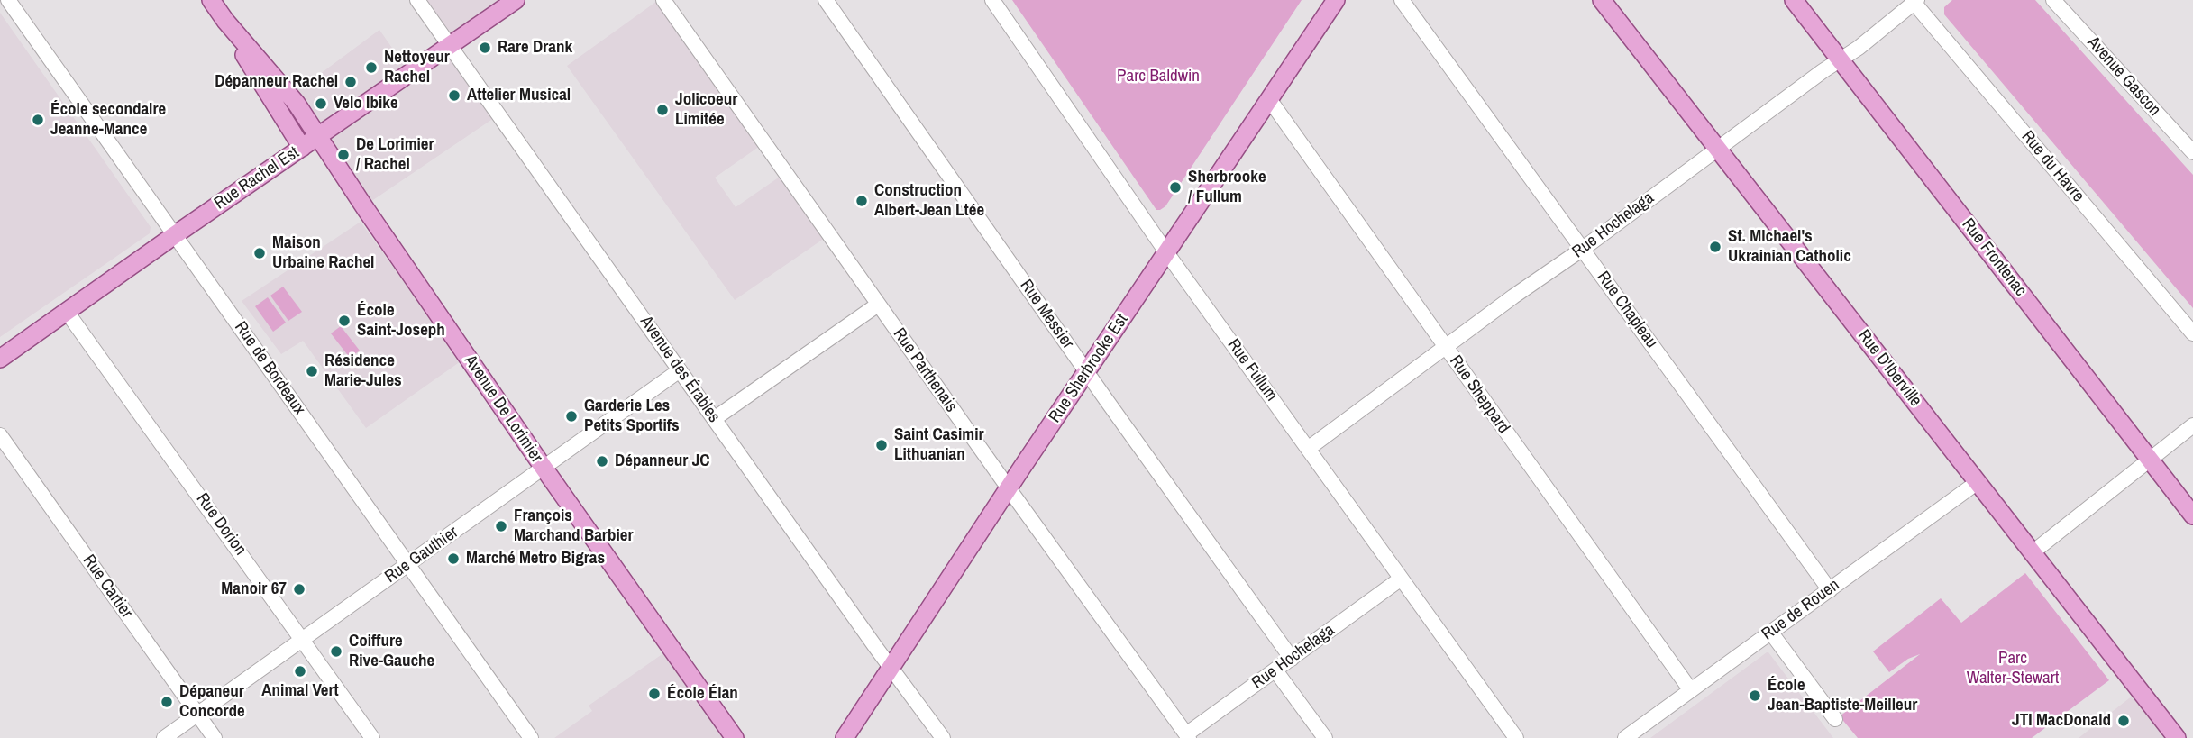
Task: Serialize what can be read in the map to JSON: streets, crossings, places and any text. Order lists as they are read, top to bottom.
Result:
{
  "streets": {
    "main road": [
      "Rue Rachel Est",
      "Rue Frontenac",
      "Rue Sherbrooke Est",
      "Rue D'Iberville",
      "Avenue De Lorimier"
    ],
    "street": [
      "Avenue Gascon",
      "Rue du Havre",
      "Rue Hochelaga",
      "Rue Chapleau",
      "Rue Messier",
      "Rue de Bordeaux",
      "Avenue des Érables",
      "Rue Parthenais",
      "Rue Fullum",
      "Rue Sheppard",
      "Rue Dorion",
      "Rue Gauthier",
      "Rue Cartier",
      "Rue de Rouen"
    ]
  },
  "crossings": [
    ["Rue du Havre", "Rue Hochelaga"],
    ["Rue Rachel Est", "Rue de Bordeaux"],
    ["Rue Rachel Est", "Avenue des Érables"],
    ["Rue Rachel Est", "Avenue De Lorimier"],
    ["Rue Rachel Est", "Rue Dorion"],
    ["Rue Hochelaga", "Rue Frontenac"],
    ["Rue Hochelaga", "Rue Chapleau"],
    ["Rue Hochelaga", "Rue Messier"],
    ["Rue Hochelaga", "Rue D'Iberville"],
    ["Rue Hochelaga", "Rue Parthenais"],
    ["Rue Hochelaga", "Rue Fullum"],
    ["Rue Hochelaga", "Rue Sheppard"],
    ["Rue Chapleau", "Rue de Rouen"],
    ["Rue Messier", "Rue Sherbrooke Est"],
    ["Rue de Bordeaux", "Rue Gauthier"],
    ["Rue Sherbrooke Est", "Avenue des Érables"],
    ["Rue Sherbrooke Est", "Rue Parthenais"],
    ["Rue Sherbrooke Est", "Rue Fullum"],
    ["Rue Sherbrooke Est", "Rue Sheppard"],
    ["Rue D'Iberville", "Rue de Rouen"],
    ["Avenue des Érables", "Rue Gauthier"],
    ["Rue Sheppard", "Rue de Rouen"],
    ["Avenue De Lorimier", "Rue Gauthier"],
    ["Rue Dorion", "Rue Gauthier"],
    ["Rue Gauthier", "Rue Cartier"]
  ],
  "parks": ["Parc Baldwin", "Parc Walter-Stewart"],
  "places": [
    "Rare Drank",
    "Nettoyeur Rachel",
    "Dépanneur Rachel",
    "Attelier Musical",
    "Velo Ibike",
    "Jolicoeur Limitée",
    "École secondaire Jeanne-Mance",
    "De Lorimier / Rachel",
    "Sherbrooke / Fullum",
    "Construction Albert-Jean Ltée",
    "St. Michael's Ukrainian Catholic",
    "Maison Urbaine Rachel",
    "École Saint-Joseph",
    "Résidence Marie-Jules",
    "Garderie Les Petits Sportifs",
    "Saint Casimir Lithuanian",
    "Dépanneur JC",
    "François Marchand Barbier",
    "Marché Metro Bigras",
    "Manoir 67",
    "Coiffure Rive-Gauche",
    "Animal Vert",
    "École Élan",
    "École Jean-Baptiste-Meilleur",
    "Dépaneur Concorde",
    "JTI MacDonald"
  ]
}
